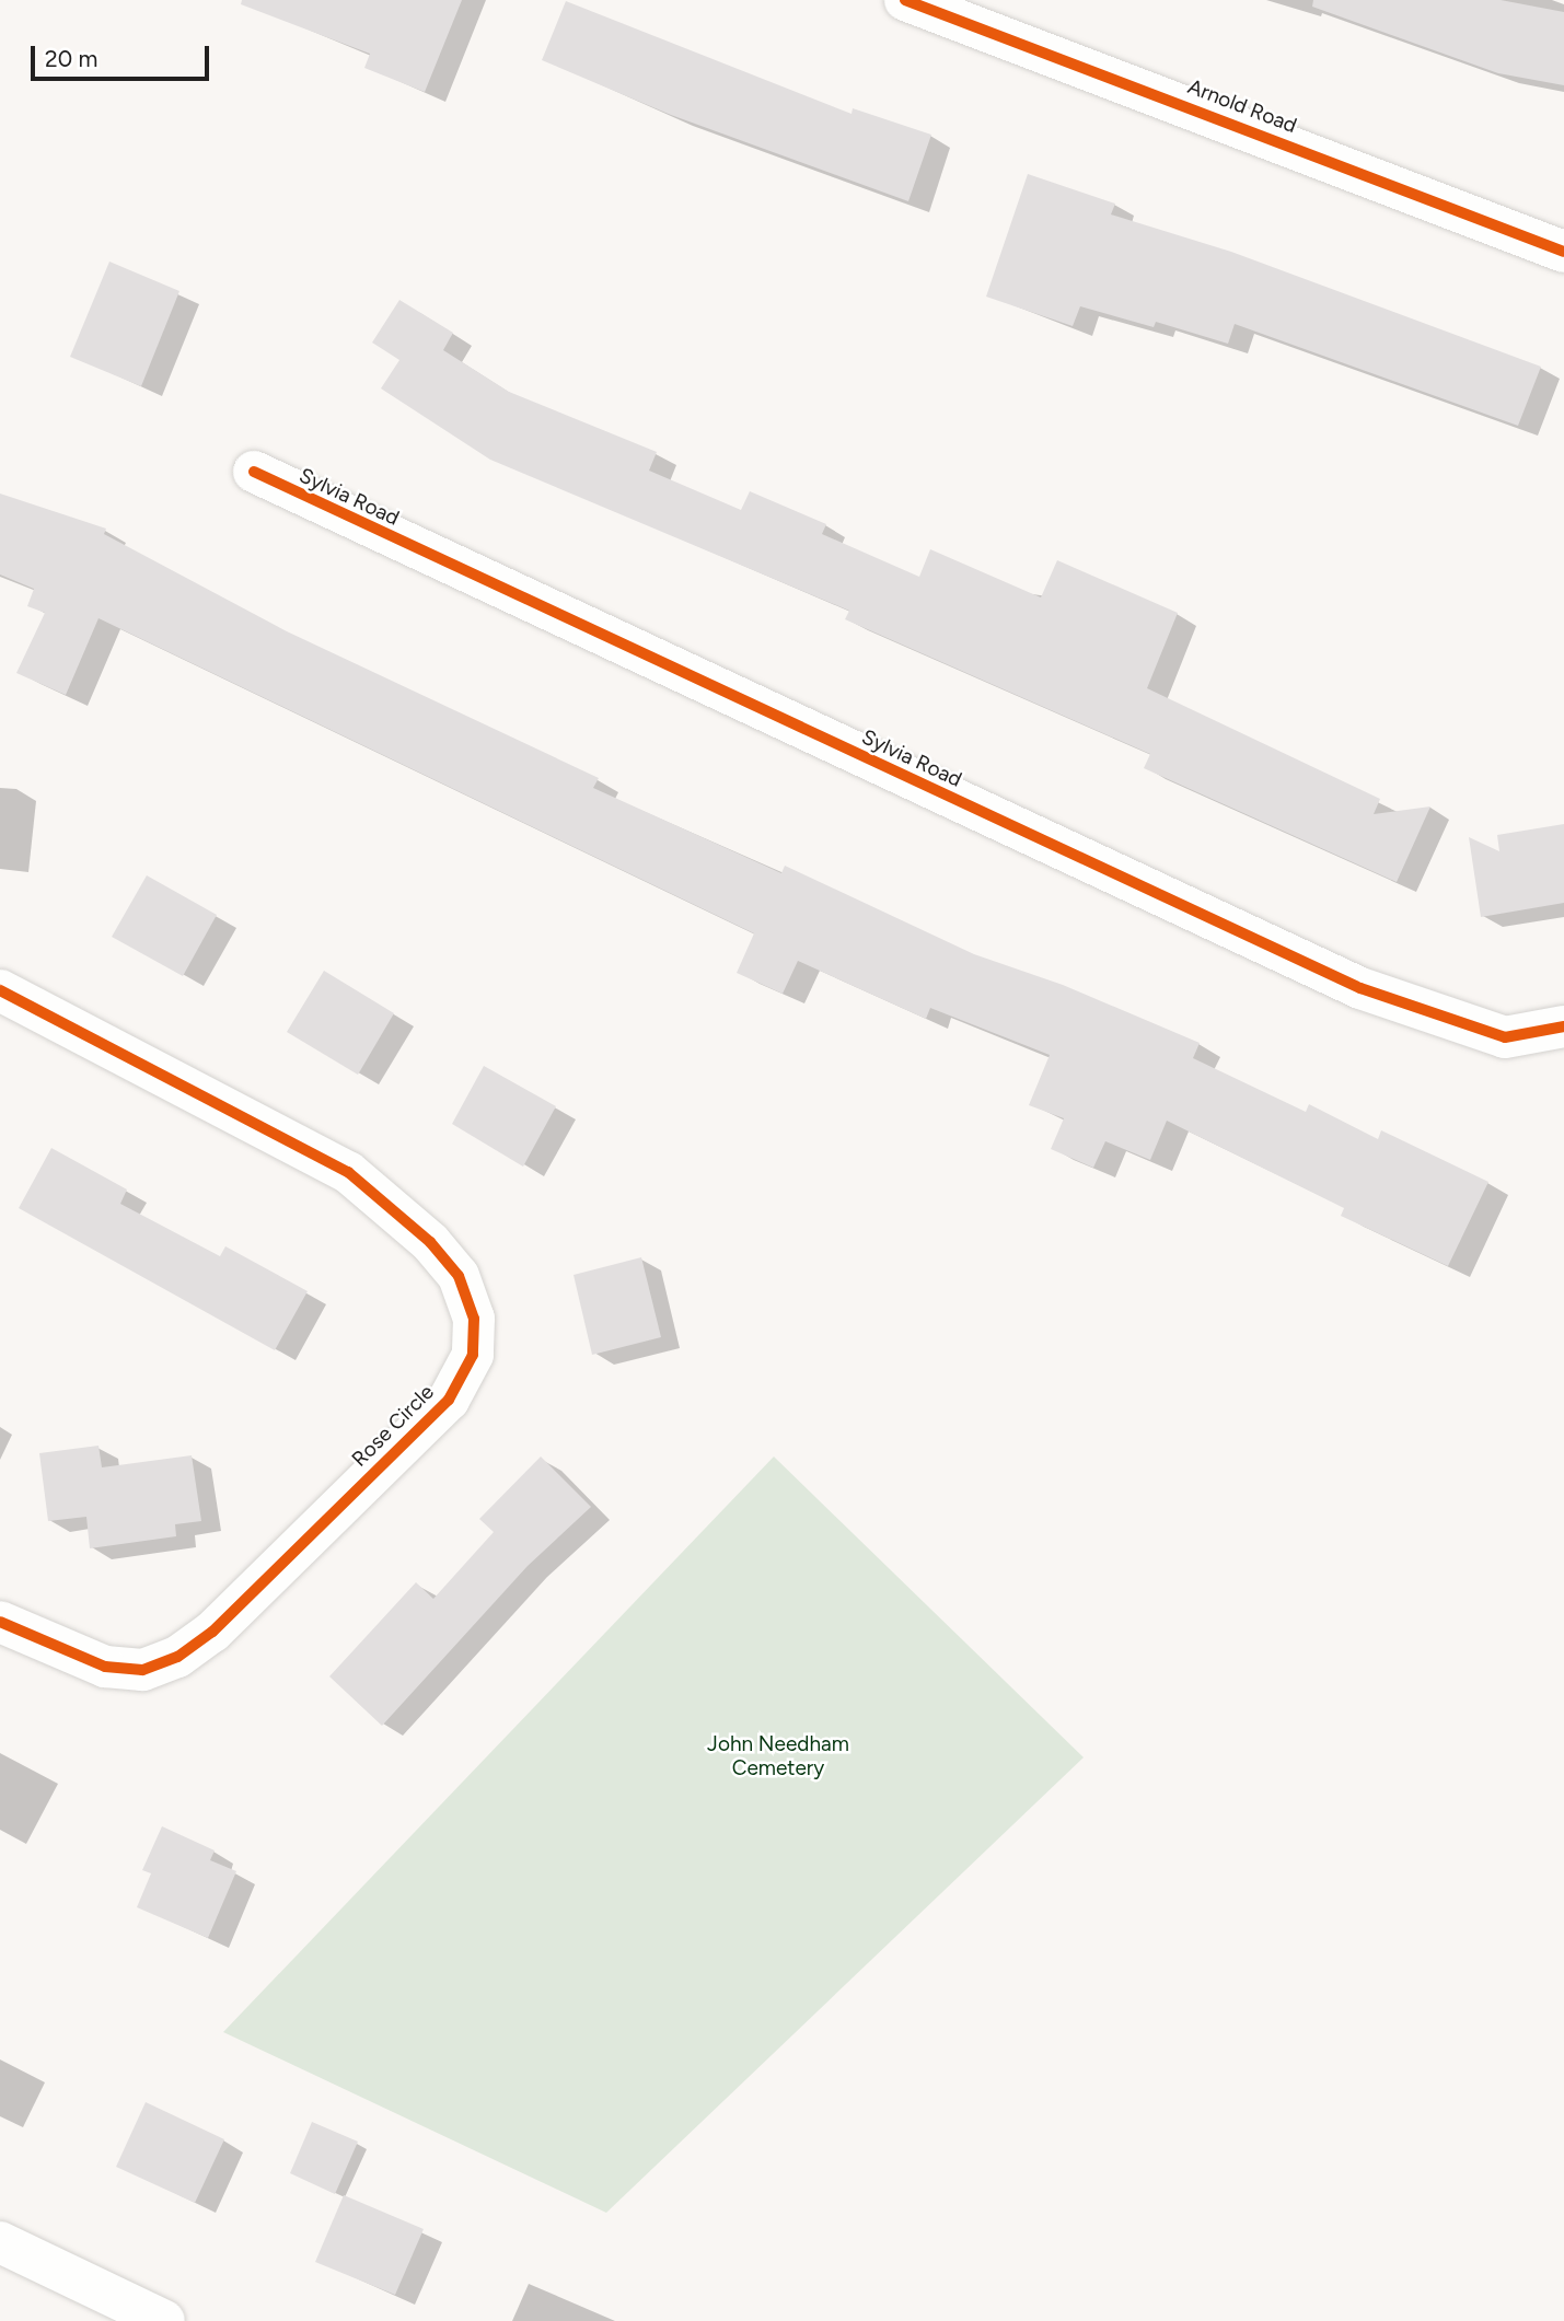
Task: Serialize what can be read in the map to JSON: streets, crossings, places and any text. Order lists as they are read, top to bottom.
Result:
{
  "streets": {
    "street": ["Arnold Road", "Sylvia Road", "Rose Circle"]
  },
  "parks": ["John Needham Cemetery"],
  "scale_bar": "20 m"
}
